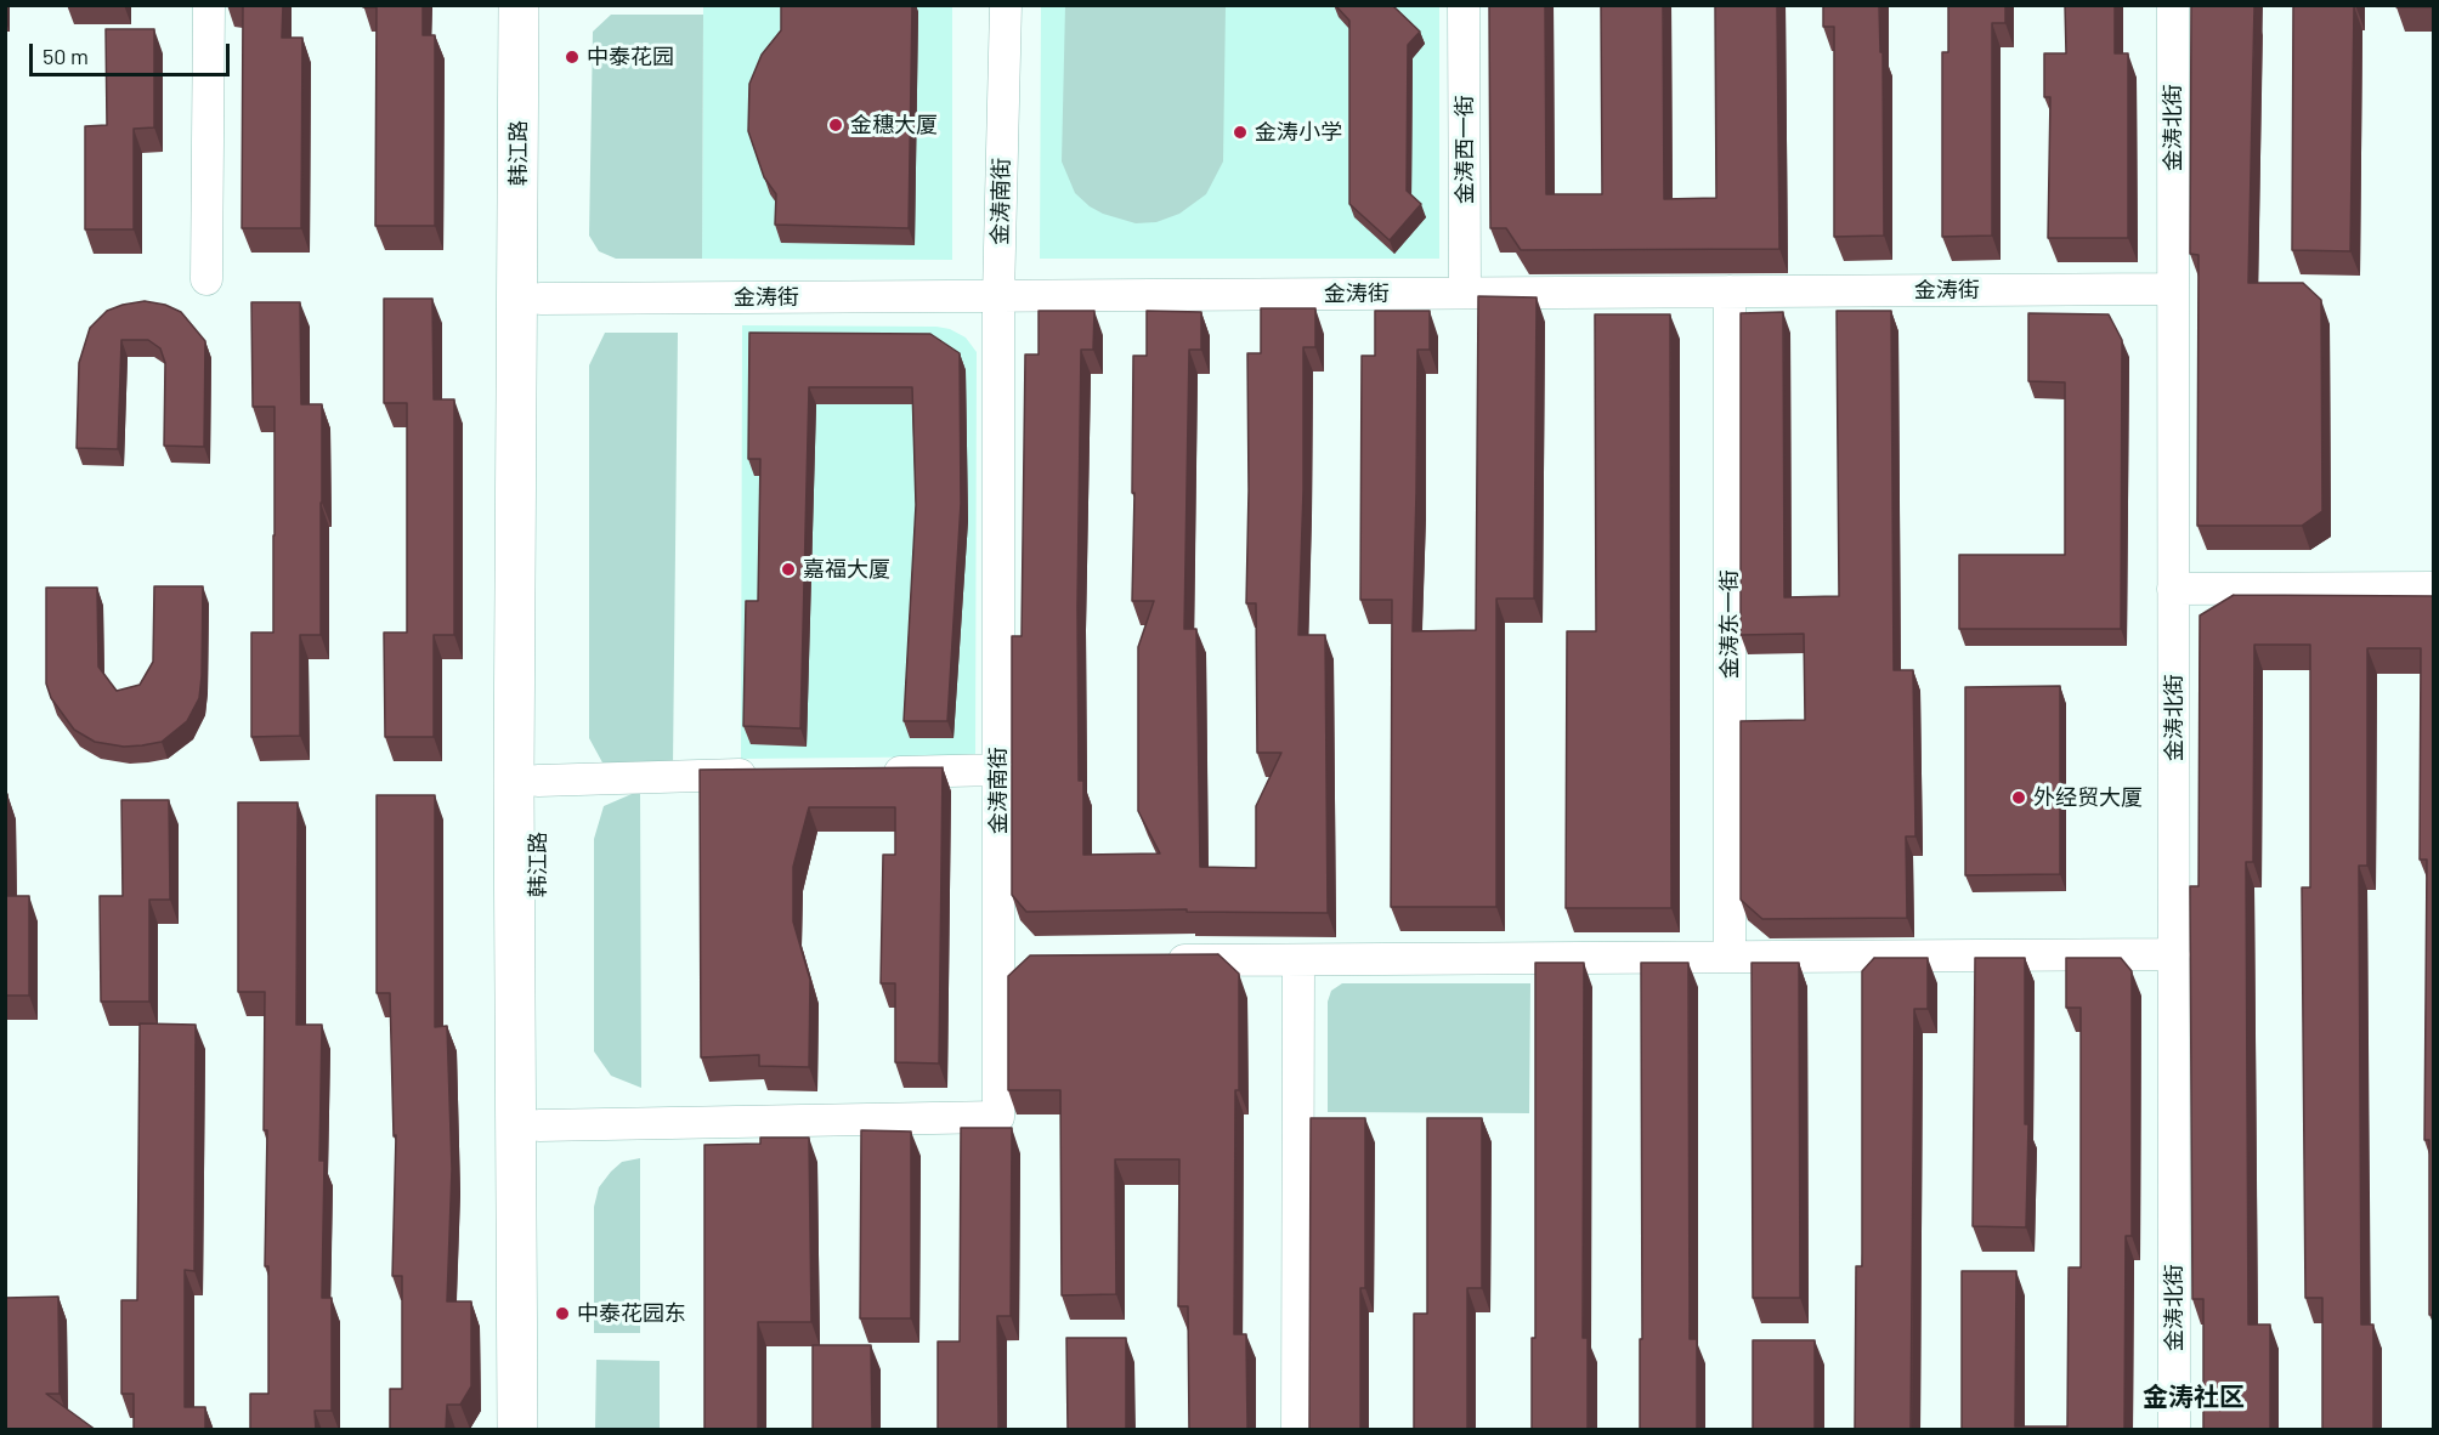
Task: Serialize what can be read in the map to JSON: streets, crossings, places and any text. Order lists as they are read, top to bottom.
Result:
{
  "streets": {
    "street": [
      "金涛北街",
      "金涛西一街",
      "韩江路",
      "金涛南街",
      "金涛街",
      "金涛东一街"
    ]
  },
  "crossings": [
    ["金涛北街", "金涛街"],
    ["金涛西一街", "金涛街"],
    ["韩江路", "金涛南街"],
    ["韩江路", "金涛街"],
    ["金涛南街", "金涛街"],
    ["金涛街", "金涛东一街"]
  ],
  "districts": ["金涛社区"],
  "places": [
    "中泰花园",
    "金穗大厦",
    "金涛小学",
    "嘉福大厦",
    "外经贸大厦",
    "中泰花园东"
  ],
  "scale_bar": "50 m"
}
